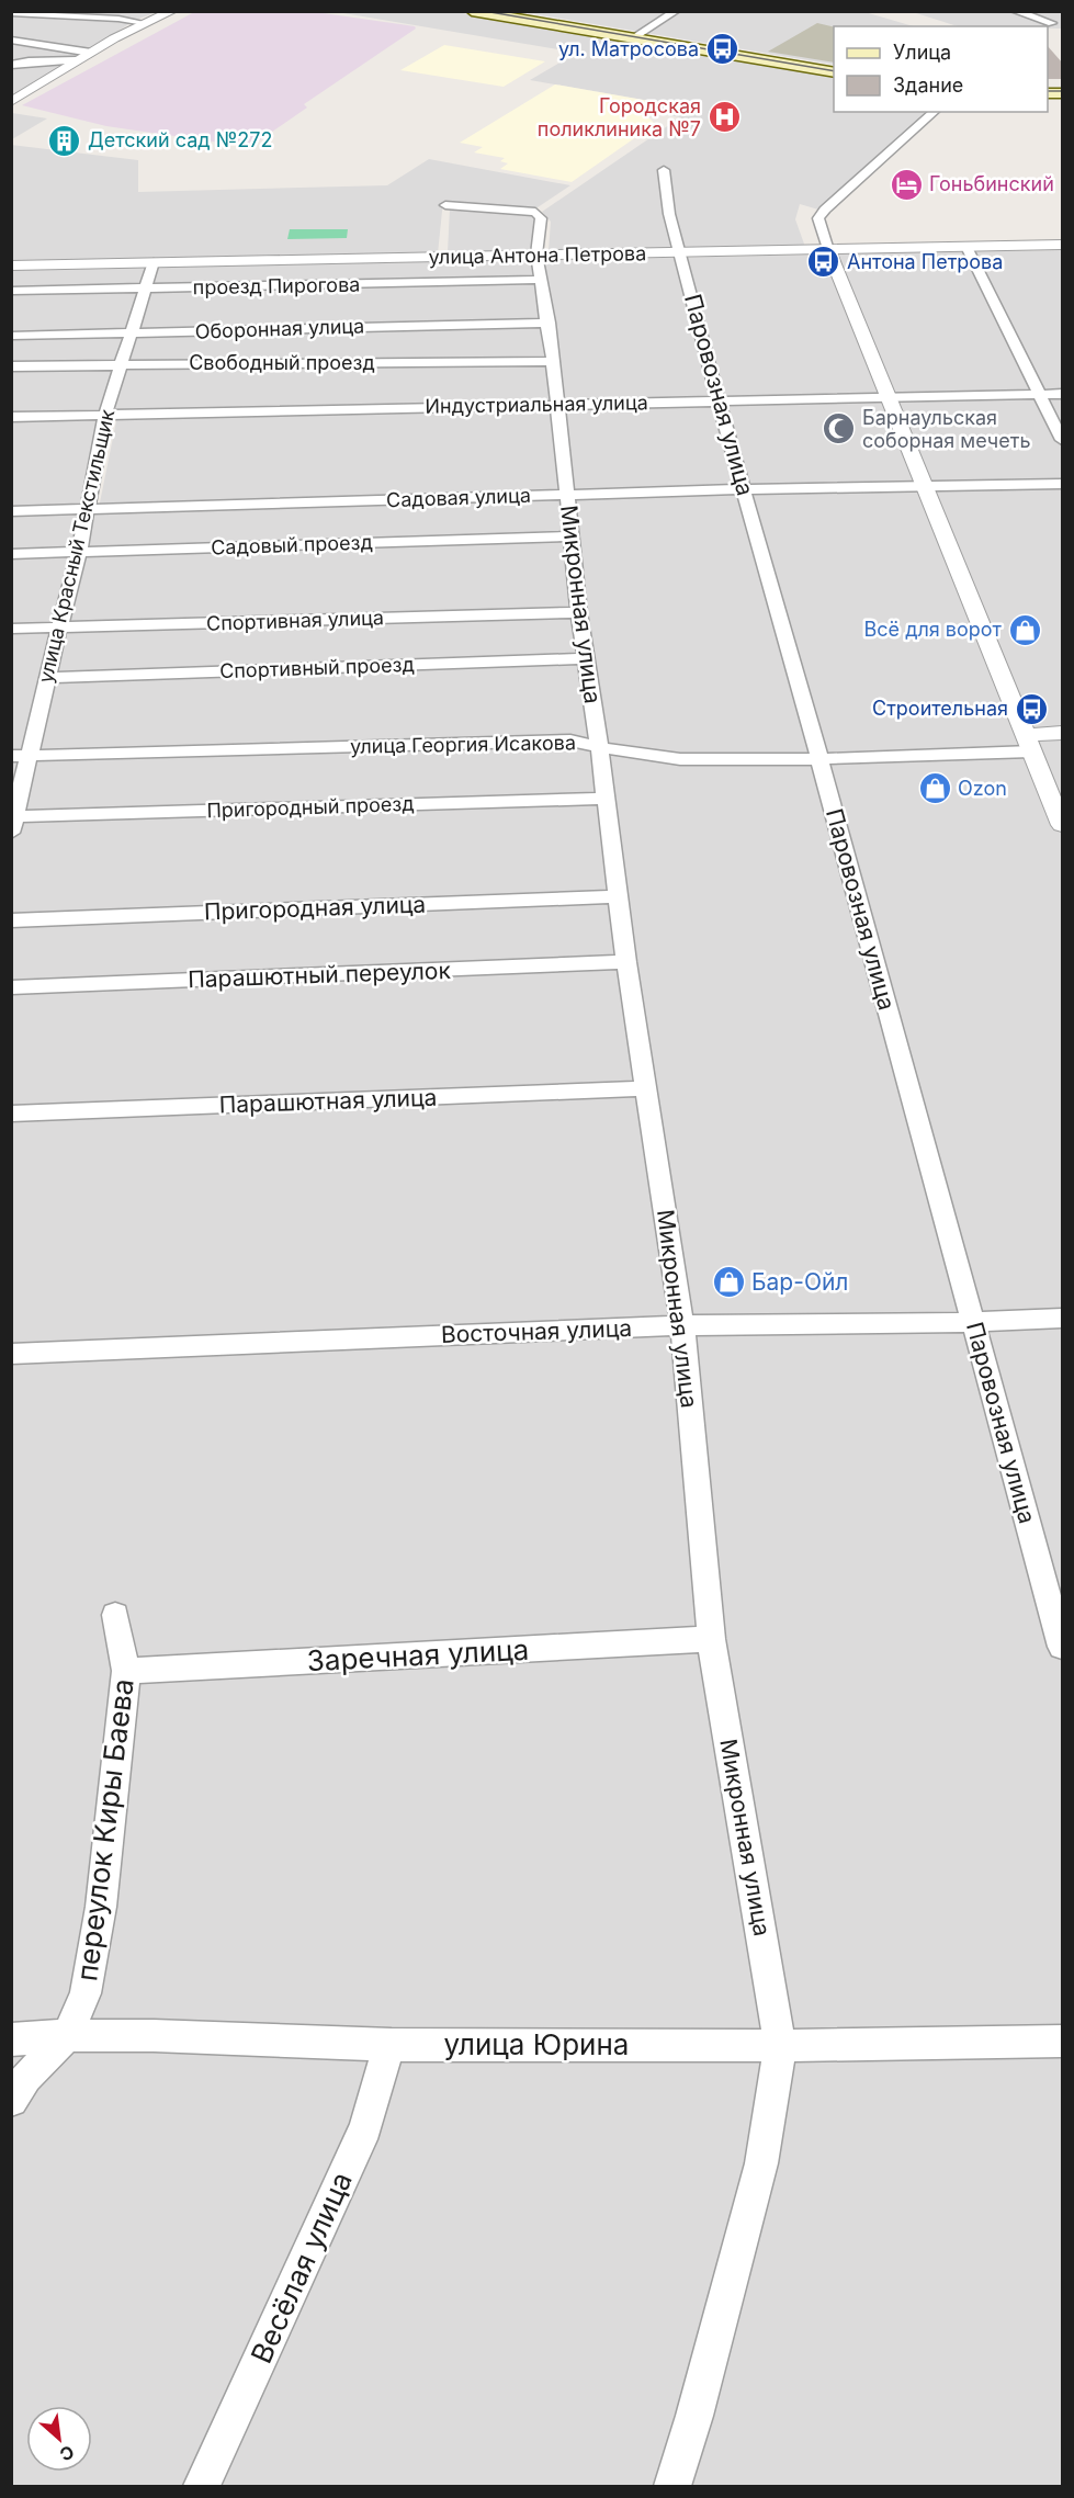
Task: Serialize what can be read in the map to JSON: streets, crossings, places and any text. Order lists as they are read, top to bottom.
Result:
{
  "streets": {
    "street": [
      "улица Антона Петрова",
      "проезд Пирогова",
      "Оборонная улица",
      "Свободный проезд",
      "Паровозная улица",
      "Индустриальная улица",
      "Садовая улица",
      "Садовый проезд",
      "улица Красный Текстильщик",
      "Микронная улица",
      "Спортивная улица",
      "Спортивный проезд",
      "улица Георгия Исакова",
      "Пригородный проезд",
      "Пригородная улица",
      "Парашютный переулок",
      "Парашютная улица",
      "Восточная улица",
      "Заречная улица",
      "переулок Киры Баева",
      "улица Юрина",
      "Весёлая улица"
    ]
  },
  "crossings": [
    ["улица Антона Петрова", "Паровозная улица"],
    ["улица Антона Петрова", "улица Красный Текстильщик"],
    ["улица Антона Петрова", "Микронная улица"],
    ["проезд Пирогова", "улица Красный Текстильщик"],
    ["проезд Пирогова", "Микронная улица"],
    ["Оборонная улица", "улица Красный Текстильщик"],
    ["Оборонная улица", "Микронная улица"],
    ["Свободный проезд", "улица Красный Текстильщик"],
    ["Свободный проезд", "Микронная улица"],
    ["Паровозная улица", "Индустриальная улица"],
    ["Паровозная улица", "Садовая улица"],
    ["Паровозная улица", "улица Георгия Исакова"],
    ["Паровозная улица", "Восточная улица"],
    ["Индустриальная улица", "улица Красный Текстильщик"],
    ["Индустриальная улица", "Микронная улица"],
    ["Садовая улица", "улица Красный Текстильщик"],
    ["Садовая улица", "Микронная улица"],
    ["Садовый проезд", "улица Красный Текстильщик"],
    ["Садовый проезд", "Микронная улица"],
    ["улица Красный Текстильщик", "Спортивная улица"],
    ["улица Красный Текстильщик", "Спортивный проезд"],
    ["улица Красный Текстильщик", "улица Георгия Исакова"],
    ["улица Красный Текстильщик", "Пригородный проезд"],
    ["Микронная улица", "Спортивная улица"],
    ["Микронная улица", "Спортивный проезд"],
    ["Микронная улица", "улица Георгия Исакова"],
    ["Микронная улица", "Пригородный проезд"],
    ["Микронная улица", "Пригородная улица"],
    ["Микронная улица", "Парашютный переулок"],
    ["Микронная улица", "Парашютная улица"],
    ["Микронная улица", "Восточная улица"],
    ["Микронная улица", "Заречная улица"],
    ["Микронная улица", "улица Юрина"],
    ["Заречная улица", "переулок Киры Баева"],
    ["переулок Киры Баева", "улица Юрина"],
    ["улица Юрина", "Весёлая улица"]
  ],
  "places": {
    "bus stop": ["ул. Матросова", "Антона Петрова", "Строительная"],
    "hospital": ["Городская поликлиника №7"],
    "building": ["Детский сад №272"],
    "hotel": ["Гоньбинский"],
    "mosque": ["Барнаульская соборная мечеть"],
    "shop": ["Всё для ворот", "Ozon", "Бар-Ойл"]
  },
  "legend": ["Улица", "Здание"],
  "north": "bottom right"
}
